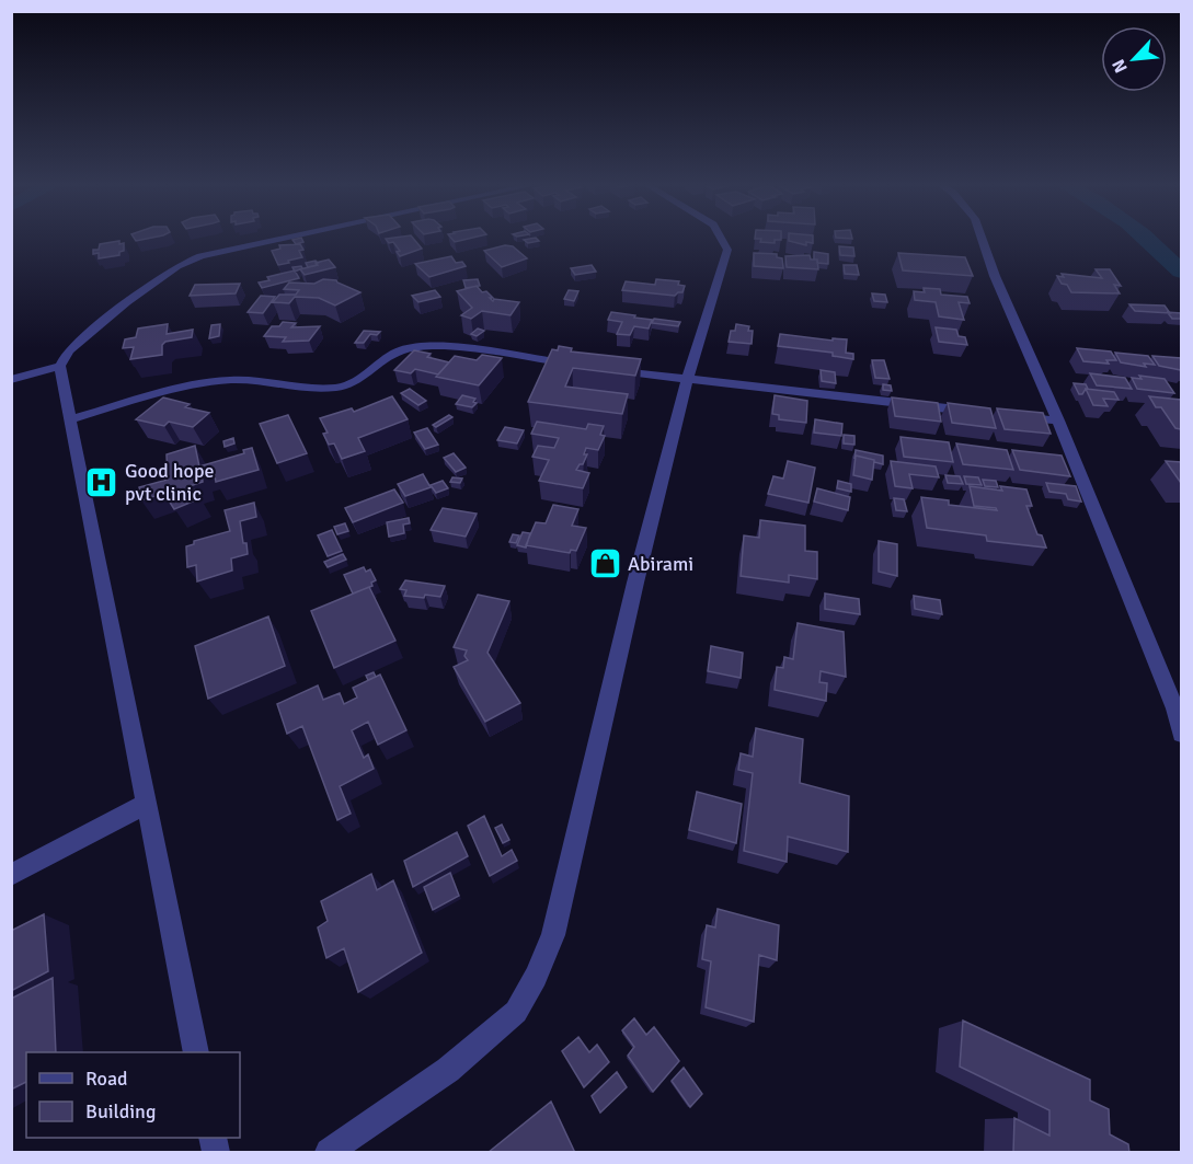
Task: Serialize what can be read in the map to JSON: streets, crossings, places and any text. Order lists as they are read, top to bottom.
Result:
{
  "places": {
    "hospital": ["Good hope pvt clinic"],
    "shop": ["Abirami"]
  },
  "legend": ["Road", "Building"],
  "north": "bottom left"
}
